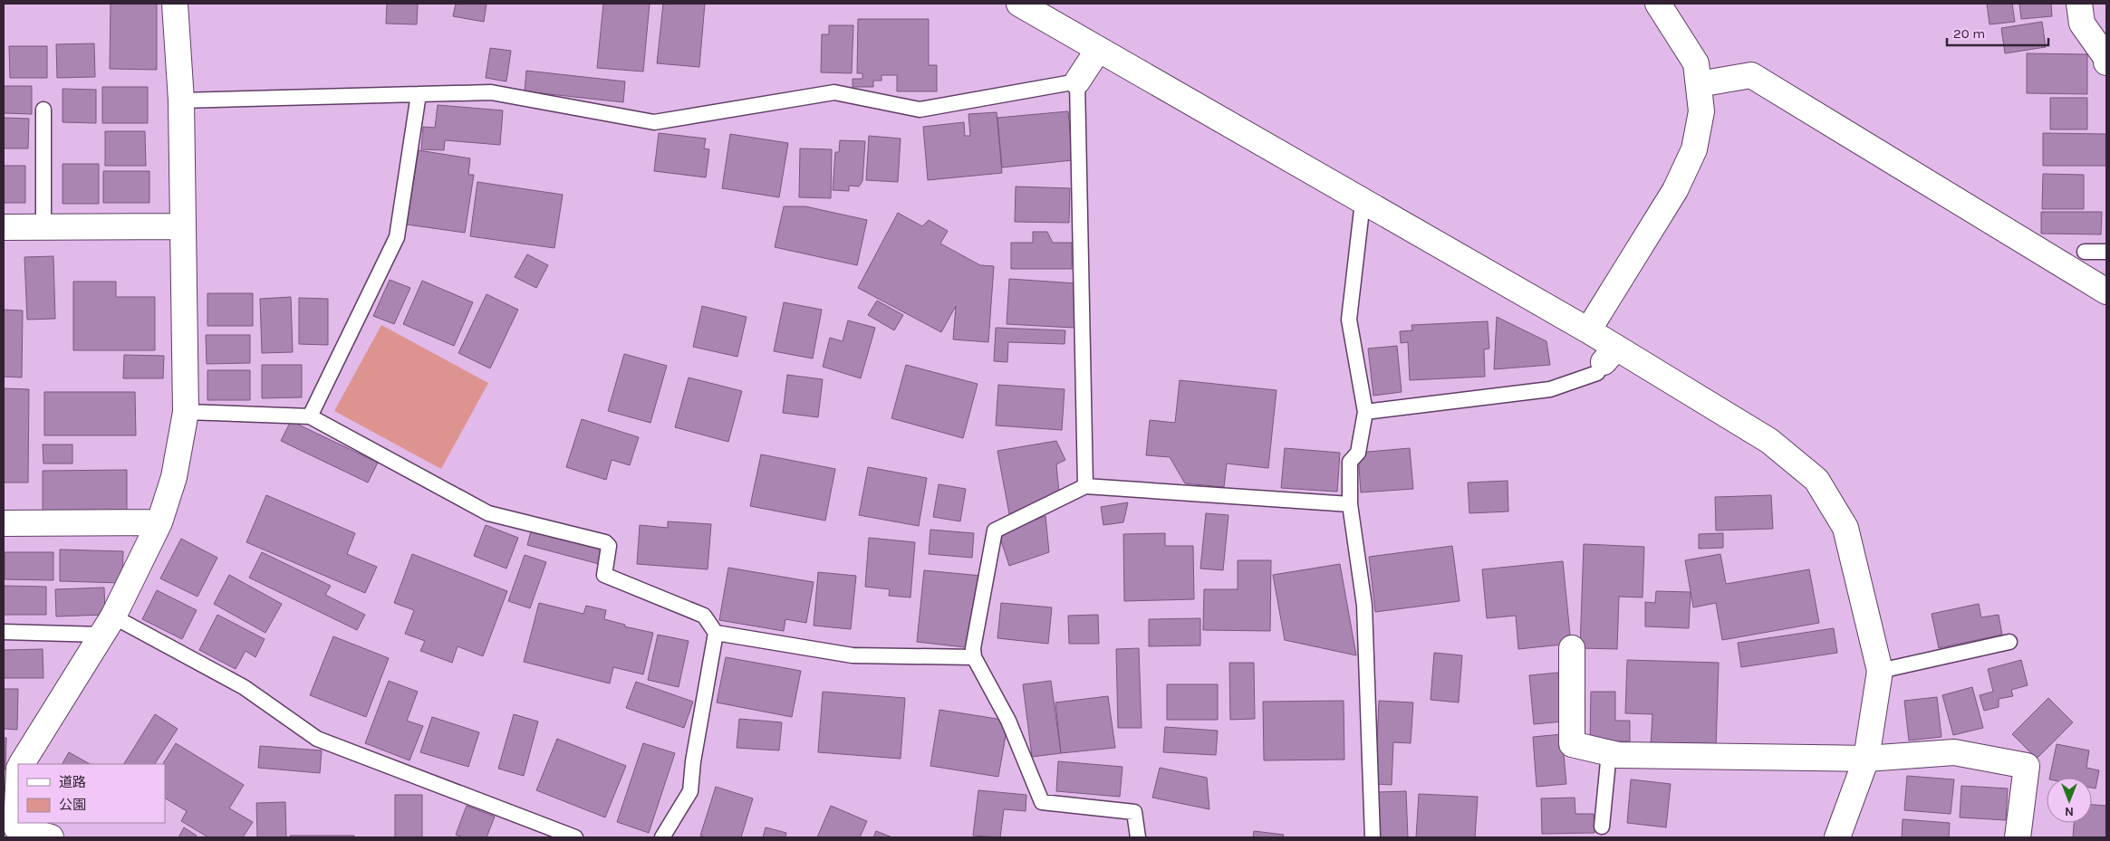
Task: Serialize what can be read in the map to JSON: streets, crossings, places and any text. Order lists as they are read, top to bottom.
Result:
{
  "legend": ["道路", "公園"],
  "scale_bar": "20 m",
  "north": "bottom"
}
